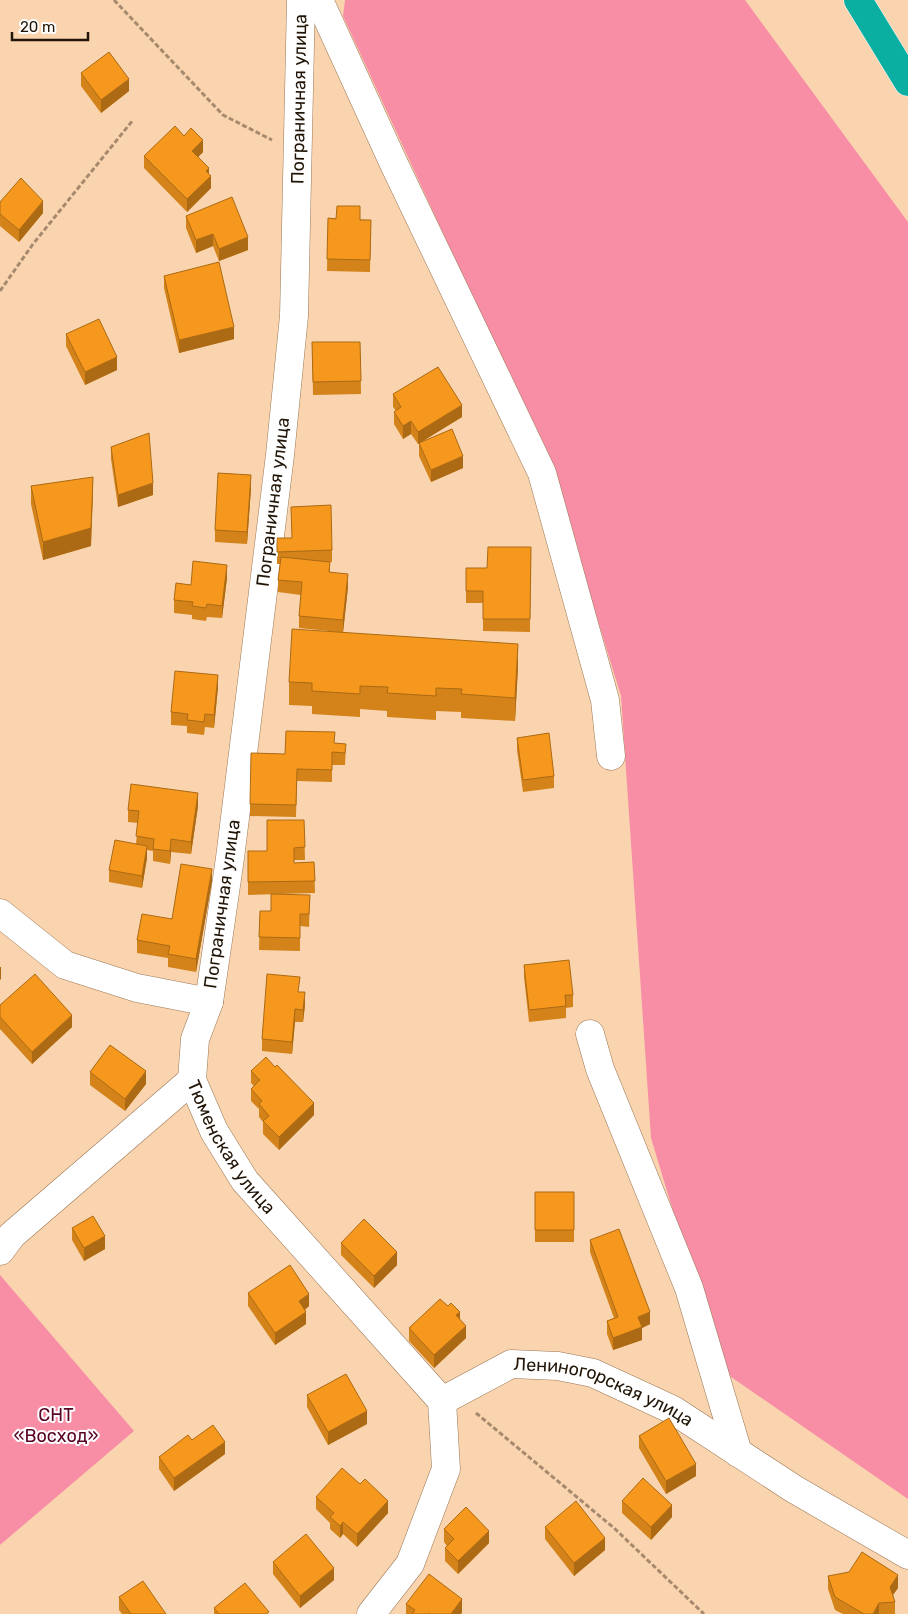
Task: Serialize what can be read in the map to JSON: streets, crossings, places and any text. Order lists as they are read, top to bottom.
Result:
{
  "streets": {
    "street": ["Пограничная улица", "Тюменская улица", "Лениногорская улица"]
  },
  "crossings": [
    ["Пограничная улица", "Тюменская улица"],
    ["Тюменская улица", "Лениногорская улица"]
  ],
  "parks": ["СНТ «Восход»"],
  "scale_bar": "20 m"
}
